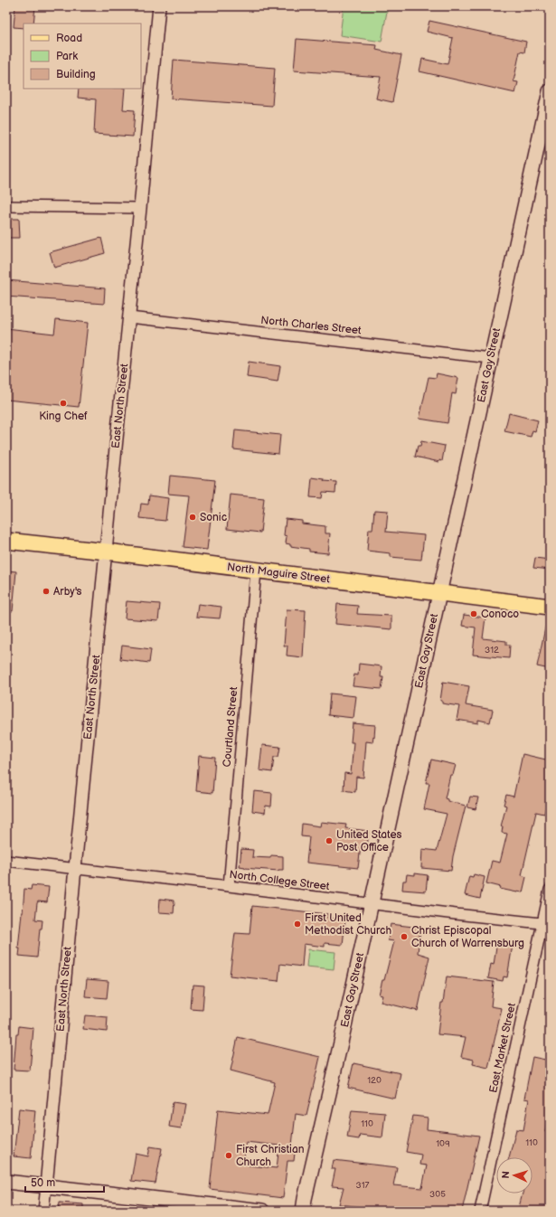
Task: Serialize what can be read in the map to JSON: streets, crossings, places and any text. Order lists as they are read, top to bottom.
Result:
{
  "streets": {
    "main road": ["East Gay Street", "North Maguire Street"],
    "street": [
      "North Charles Street",
      "East North Street",
      "Courtland Street",
      "North College Street",
      "East Market Street"
    ]
  },
  "crossings": [
    ["North Charles Street", "East Gay Street"],
    ["North Charles Street", "East North Street"],
    ["East Gay Street", "North Maguire Street"],
    ["East Gay Street", "North College Street"],
    ["East North Street", "North Maguire Street"],
    ["East North Street", "North College Street"],
    ["North Maguire Street", "Courtland Street"],
    ["Courtland Street", "North College Street"],
    ["North College Street", "East Market Street"]
  ],
  "places": [
    "King Chef",
    "Sonic",
    "Arby's",
    "Conoco",
    "United States Post Office",
    "First United Methodist Church",
    "Christ Episcopal Church of Warrensburg",
    "First Christian Church"
  ],
  "house_numbers": [
    "312",
    "120",
    "110",
    "110",
    "109",
    "317",
    "305"
  ],
  "legend": ["Road", "Park", "Building"],
  "scale_bar": "50 m",
  "north": "left"
}
